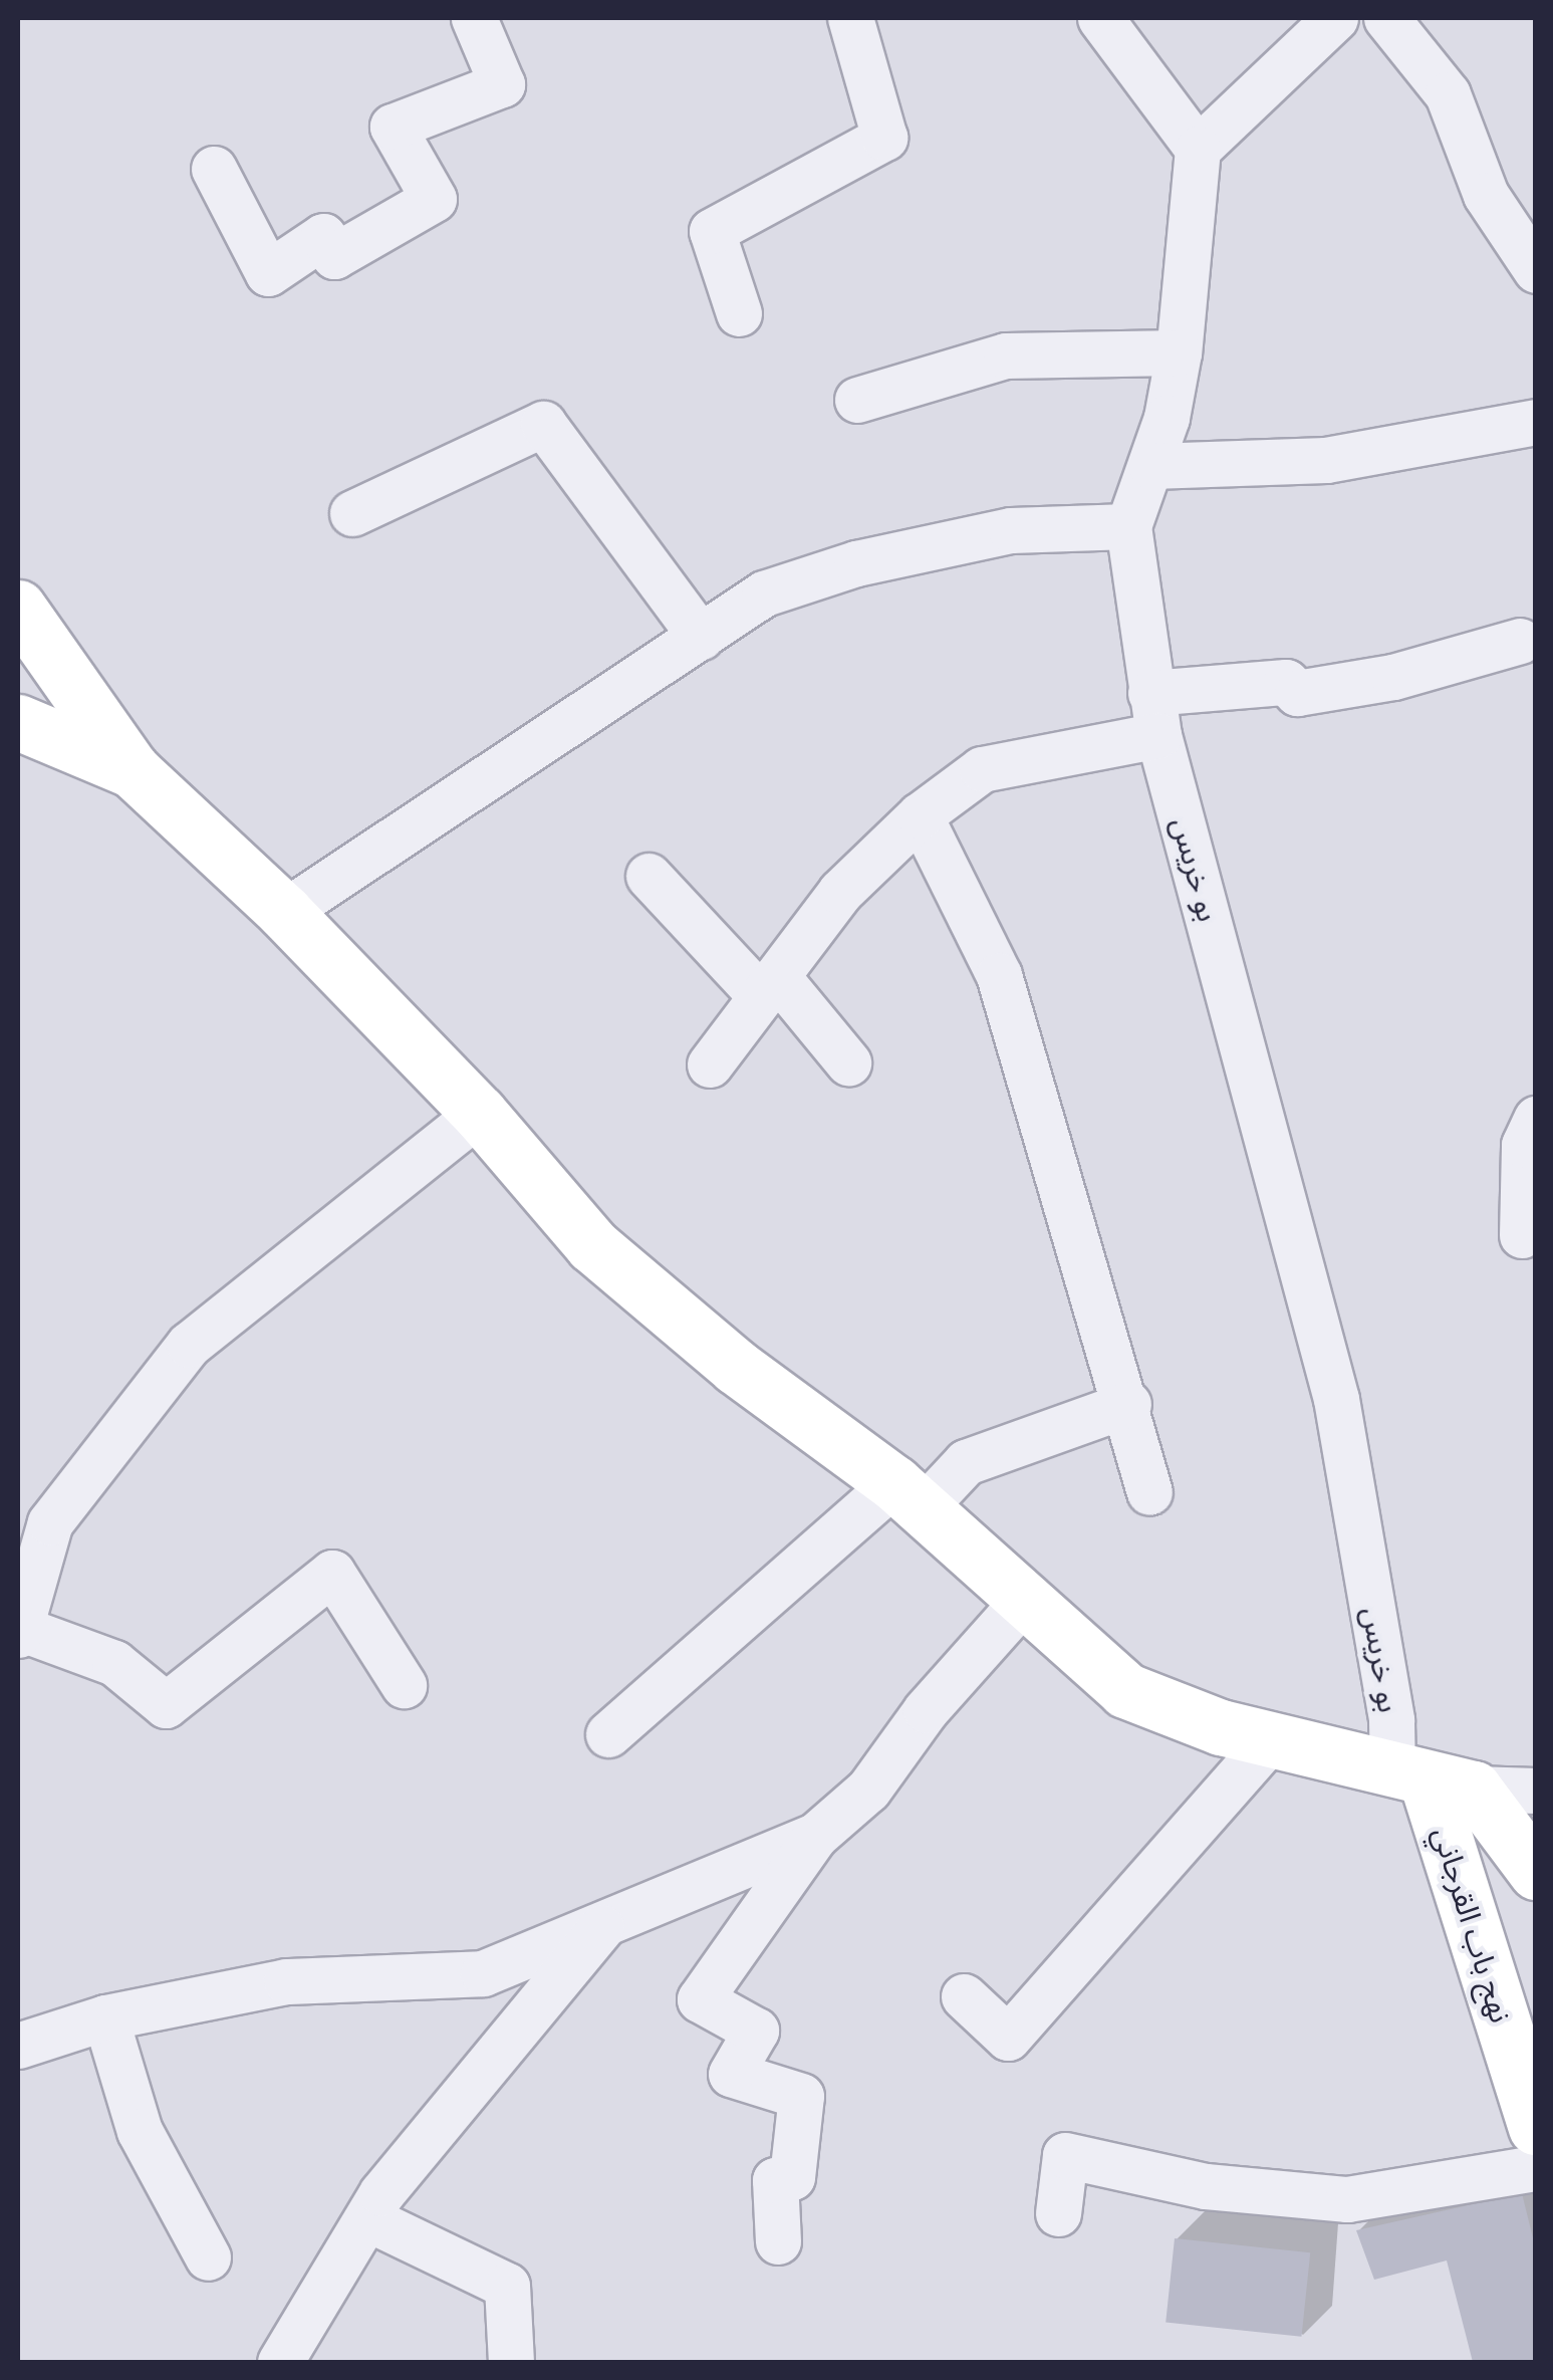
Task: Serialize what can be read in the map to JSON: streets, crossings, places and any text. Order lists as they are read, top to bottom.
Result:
{
  "streets": {
    "street": ["بو خريس", "نهج باب القرجاني"]
  },
  "crossings": [
    ["بو خريس", "نهج باب القرجاني"]
  ]
}
